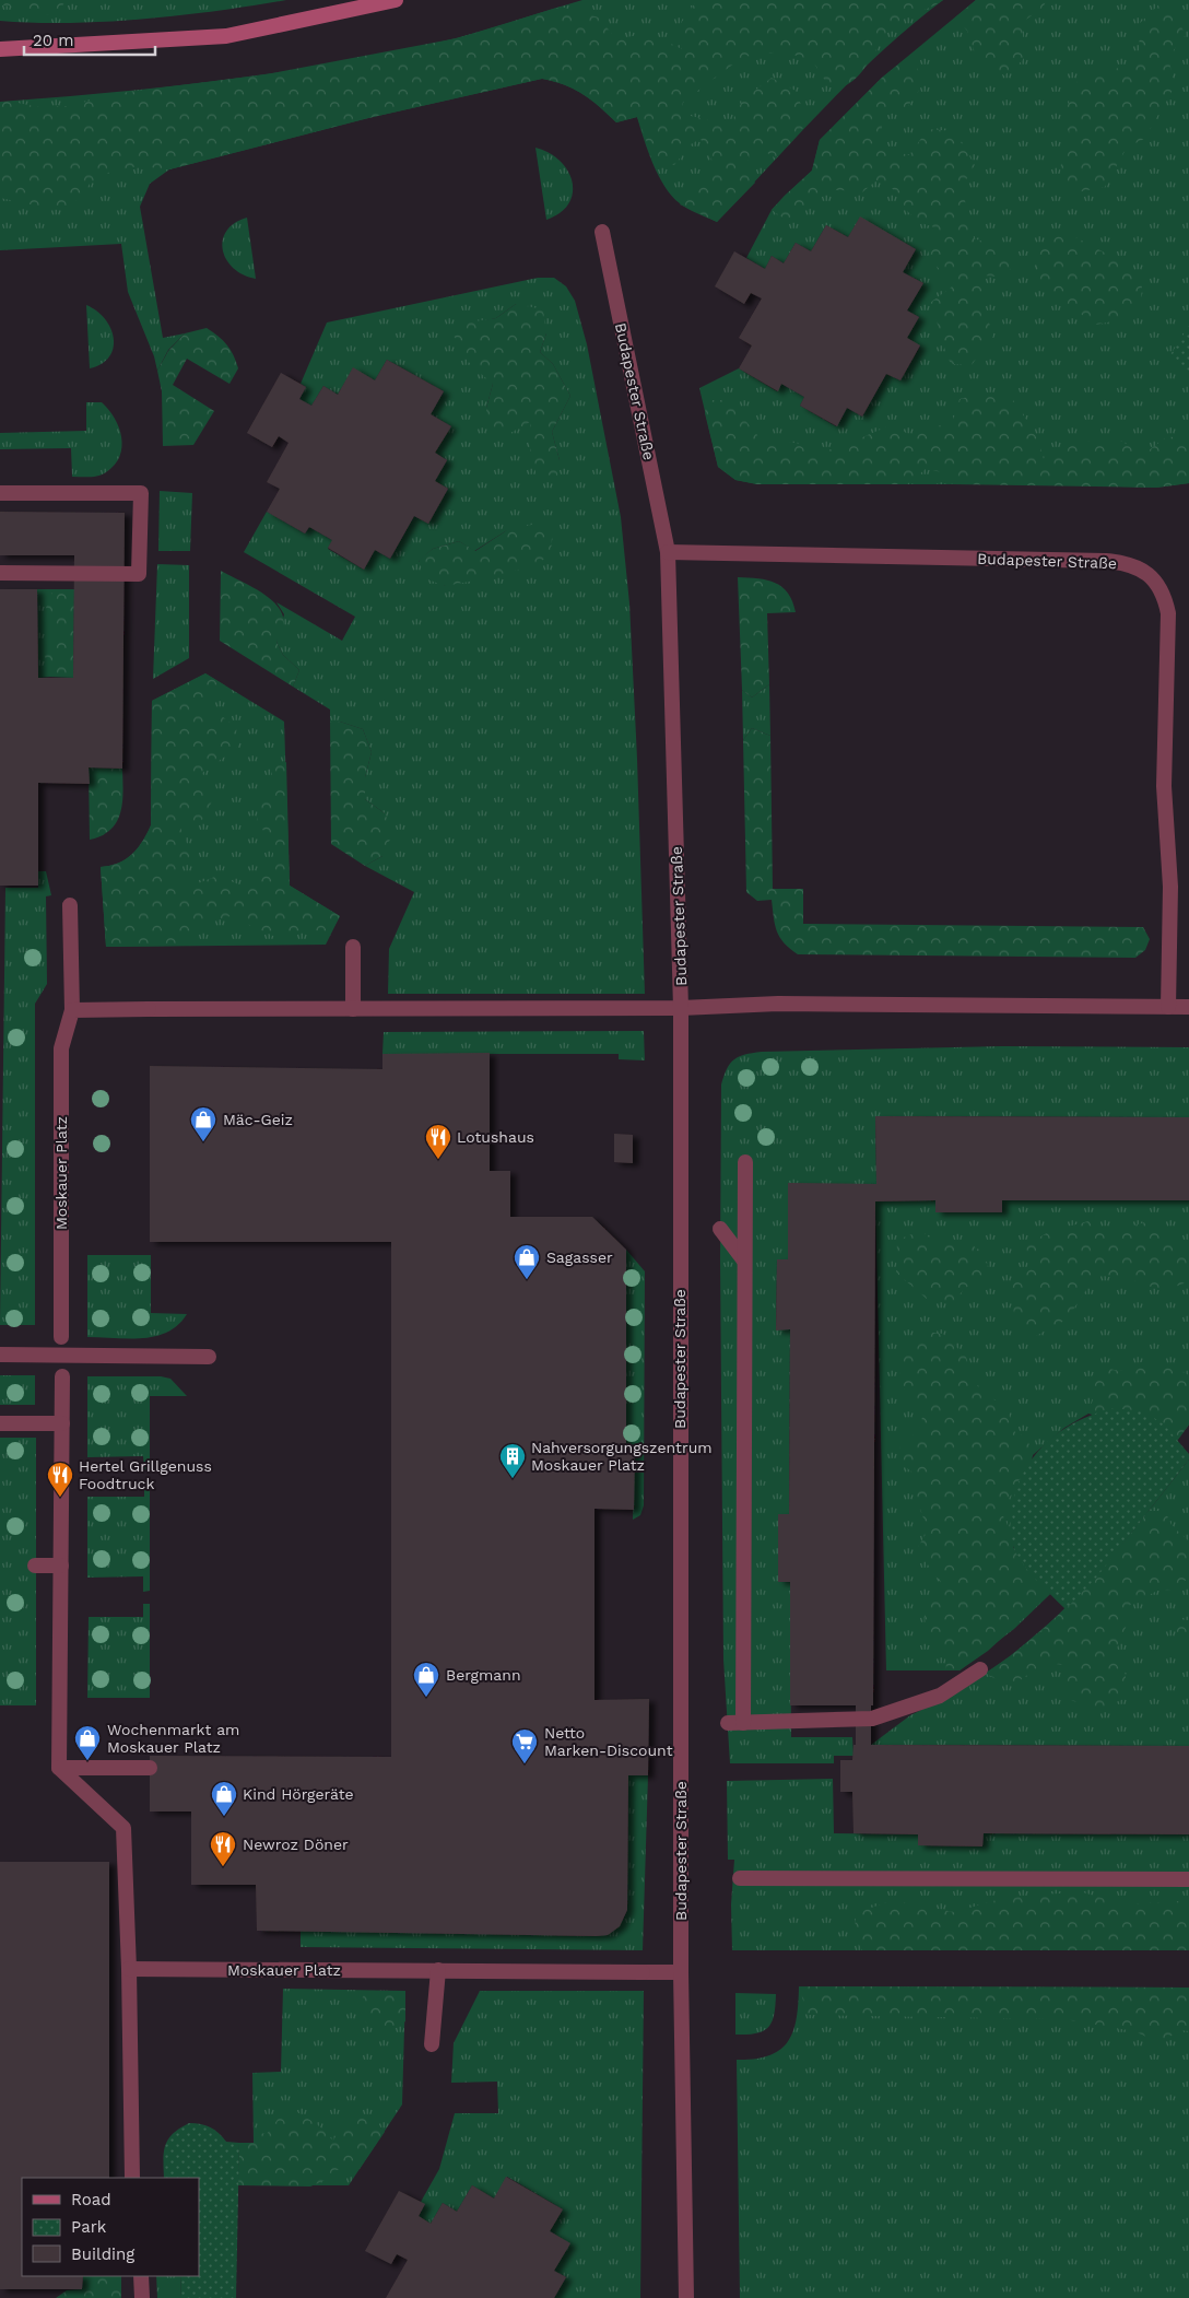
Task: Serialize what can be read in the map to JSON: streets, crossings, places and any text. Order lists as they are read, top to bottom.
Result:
{
  "streets": {
    "street": ["Budapester Straße", "Moskauer Platz"]
  },
  "crossings": [
    ["Budapester Straße", "Moskauer Platz"]
  ],
  "places": {
    "shop": [
      "Mäc-Geiz",
      "Sagasser",
      "Bergmann",
      "Wochenmarkt am Moskauer Platz",
      "Kind Hörgeräte"
    ],
    "restaurant": ["Lotushaus", "Hertel Grillgenuss Foodtruck", "Newroz Döner"],
    "building": ["Nahversorgungszentrum Moskauer Platz"],
    "supermarket": ["Netto Marken-Discount"]
  },
  "legend": ["Road", "Park", "Building"],
  "scale_bar": "20 m"
}
